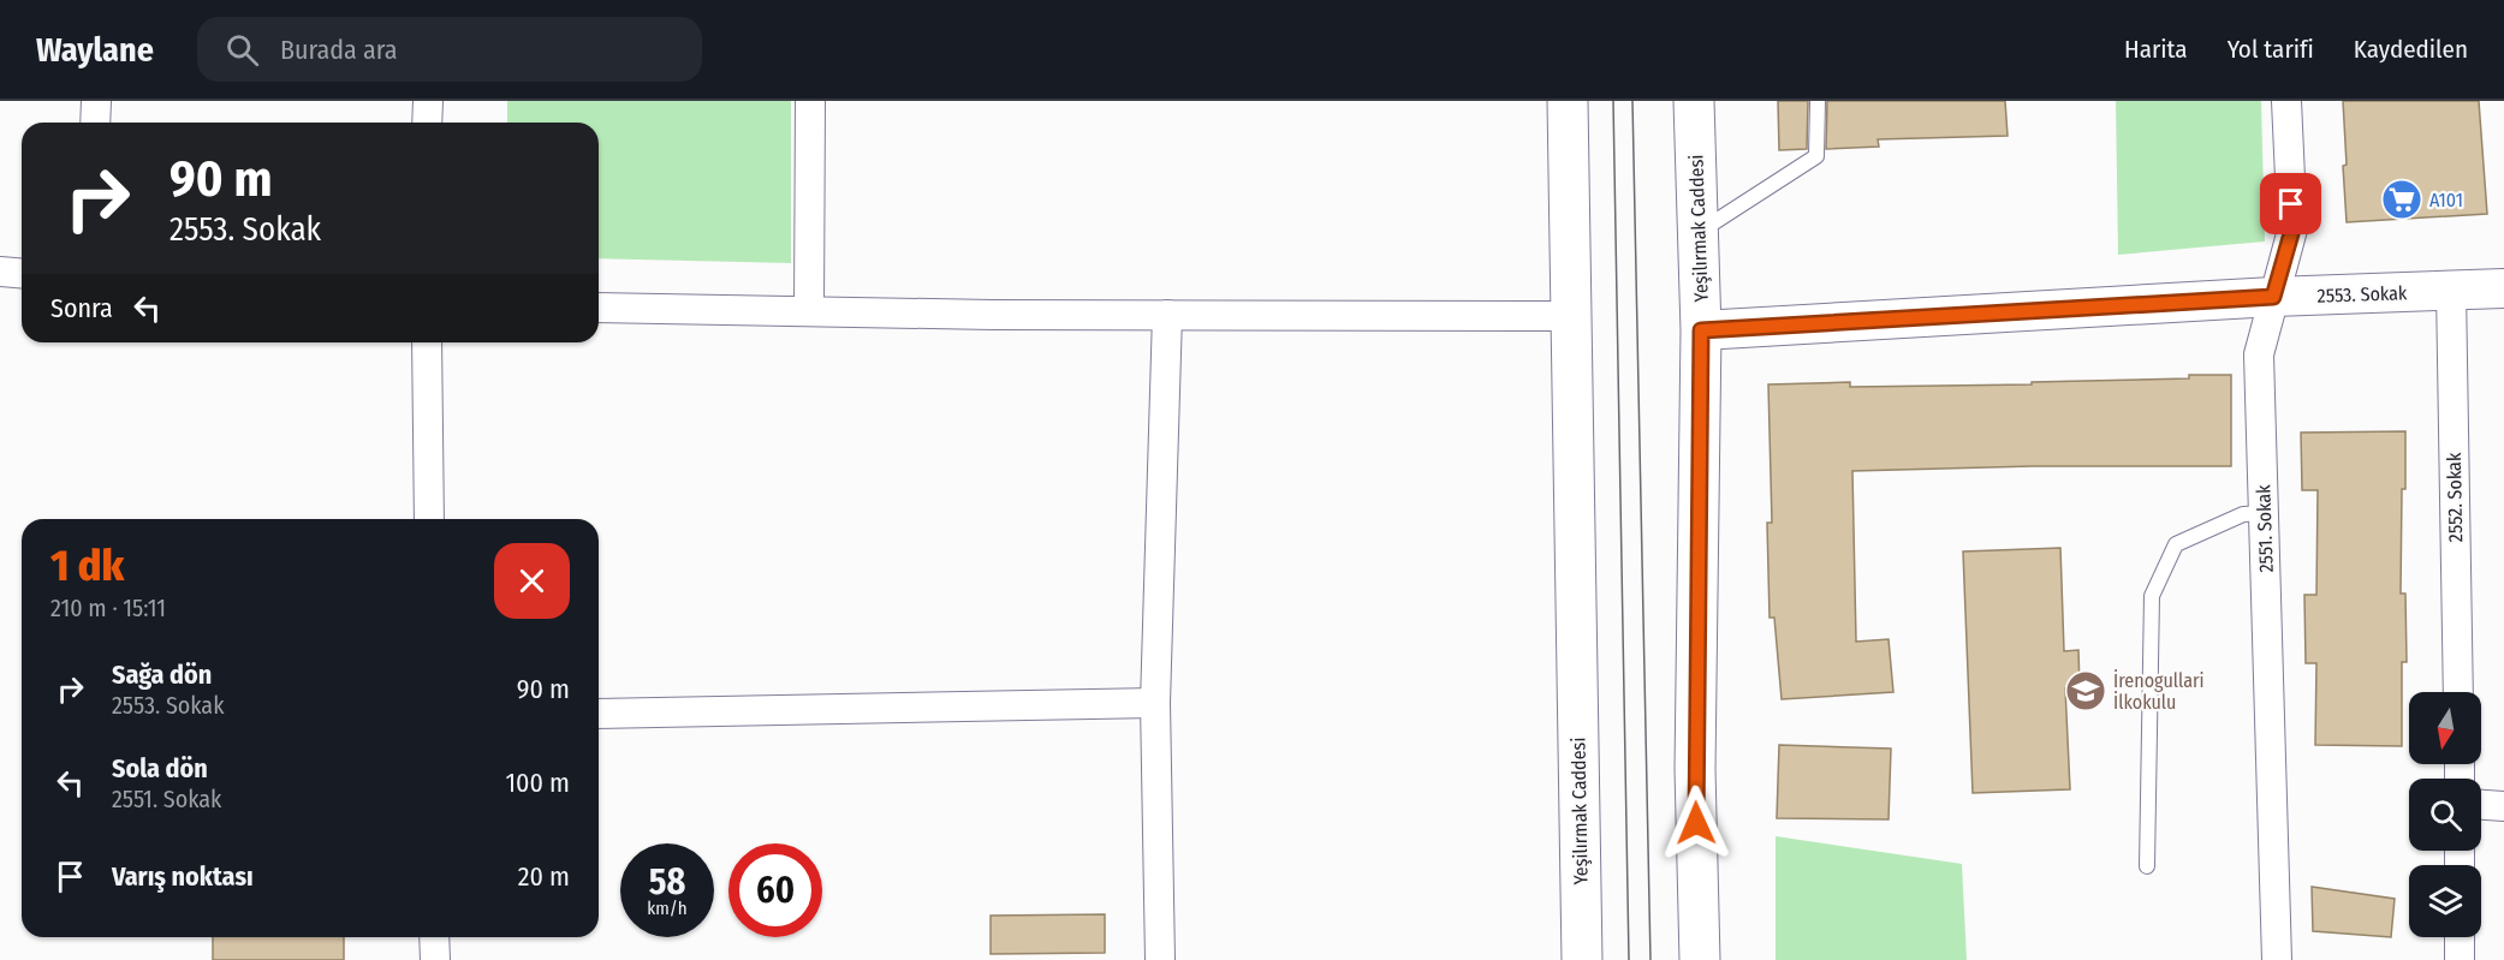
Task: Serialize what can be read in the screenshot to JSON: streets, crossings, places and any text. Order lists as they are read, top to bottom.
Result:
{
  "streets": {
    "main road": ["Yeşilırmak Caddesi"],
    "street": ["2553. Sokak", "2552. Sokak", "2551. Sokak"]
  },
  "crossings": [
    ["Yeşilırmak Caddesi", "2553. Sokak"],
    ["2553. Sokak", "2552. Sokak"],
    ["2553. Sokak", "2551. Sokak"]
  ],
  "places": {
    "supermarket": ["A101"],
    "school or university": ["İrenogullari İlkokulu"]
  },
  "north": "bottom",
  "page": {
    "header": "Waylane",
    "search": "Burada ara",
    "nav": ["Harita", "Yol tarifi", "Kaydedilen"],
    "turn": ["90 m", "2553. Sokak"],
    "then": "Sonra",
    "heading": ["1 dk", "210 m · 15:11"],
    "list": [
      {
        "name": "Sağa dön",
        "note": "2553. Sokak",
        "value": "90 m"
      },
      {
        "name": "Sola dön",
        "note": "2551. Sokak",
        "value": "100 m"
      },
      {
        "name": "Varış noktası",
        "value": "20 m"
      }
    ],
    "speed": "58 km/h",
    "limit": "60"
  }
}
